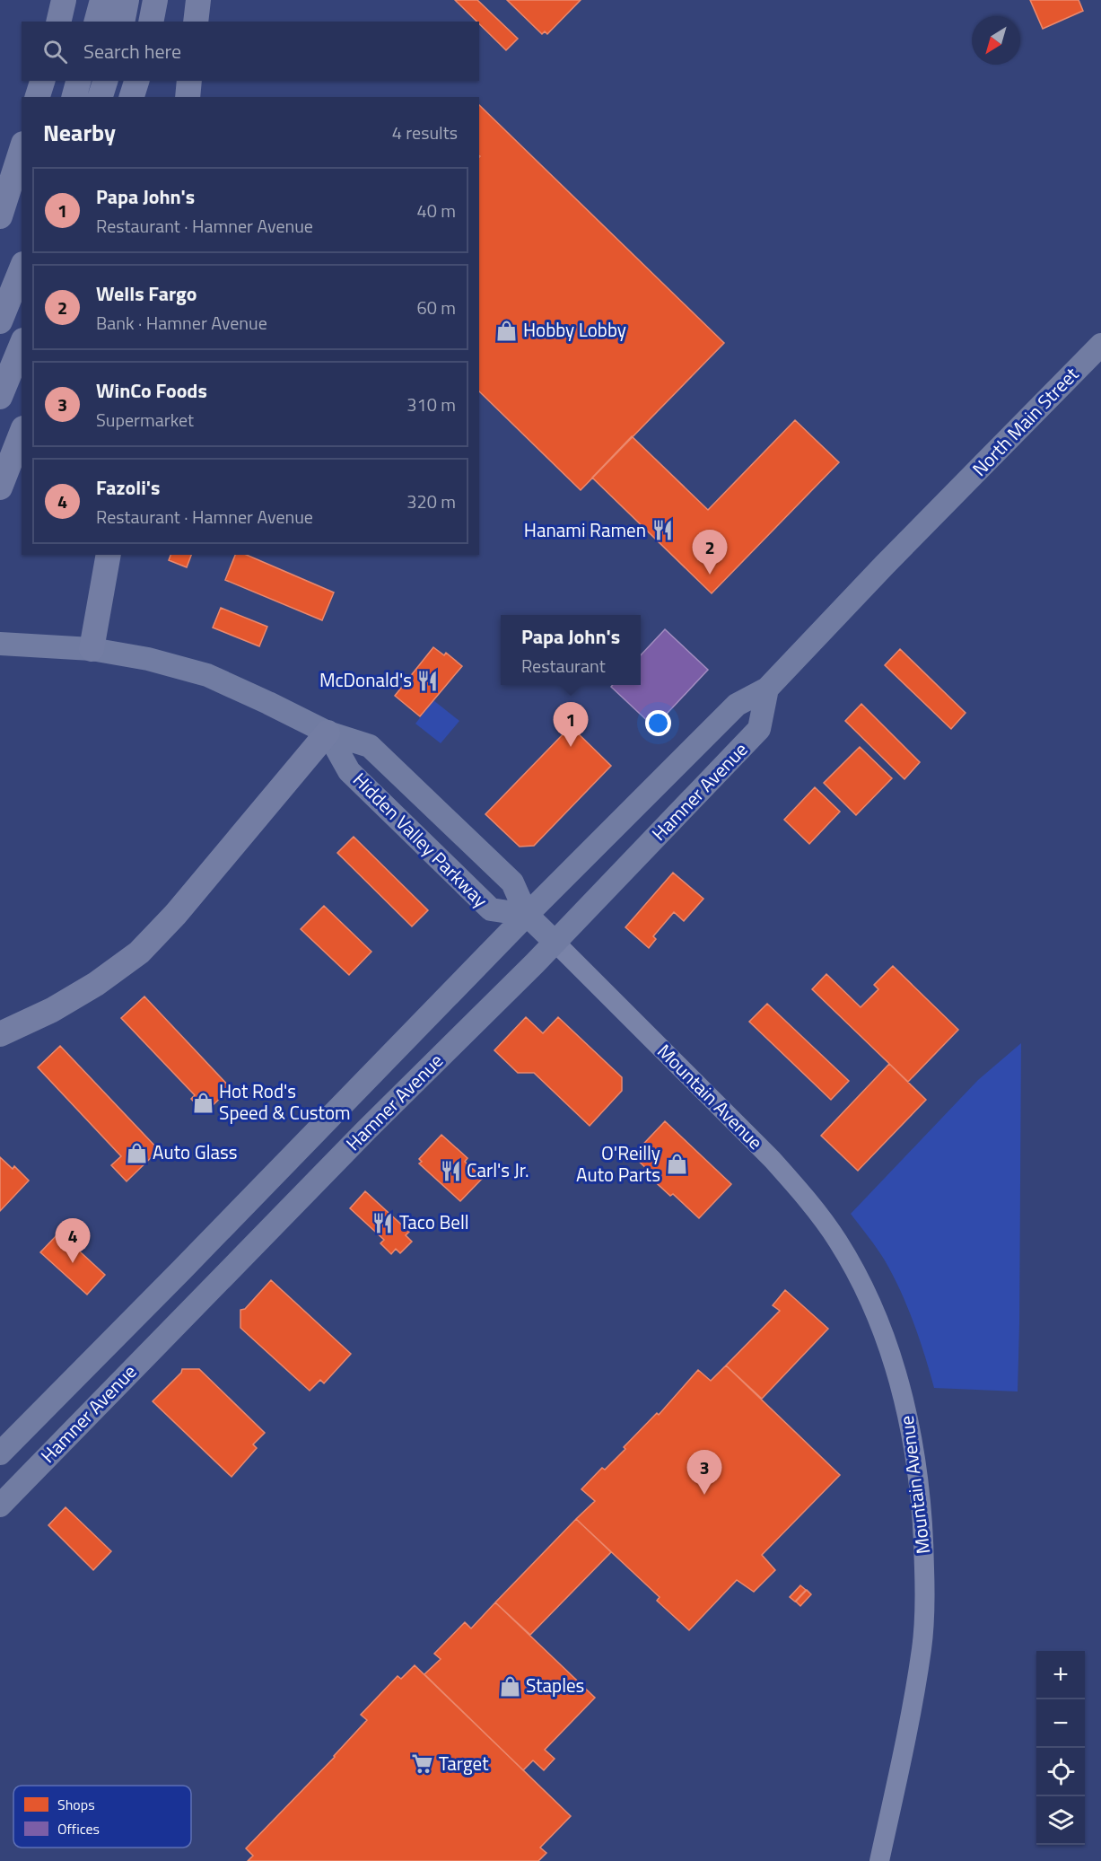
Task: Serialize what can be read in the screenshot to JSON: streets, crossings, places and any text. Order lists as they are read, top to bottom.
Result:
{
  "streets": {
    "main road": [
      "North Main Street",
      "Hamner Avenue",
      "Hidden Valley Parkway",
      "Mountain Avenue"
    ]
  },
  "crossings": [
    ["North Main Street", "Hamner Avenue"],
    ["Hamner Avenue", "Hidden Valley Parkway"],
    ["Hamner Avenue", "Mountain Avenue"]
  ],
  "places": {
    "shop": [
      "Hobby Lobby",
      "Hot Rod's Speed & Custom",
      "Auto Glass",
      "O'Reilly Auto Parts",
      "Staples"
    ],
    "restaurant": [
      "Hanami Ramen",
      "McDonald's",
      "Carl's Jr.",
      "Taco Bell"
    ],
    "supermarket": ["Target"]
  },
  "legend": ["Shops", "Offices"],
  "north": "bottom left",
  "page": {
    "search": "Search here",
    "heading": ["Nearby", "4 results"],
    "list": [
      {
        "mark": "1",
        "name": "Papa John's",
        "note": "Restaurant · Hamner Avenue",
        "value": "40 m"
      },
      {
        "mark": "2",
        "name": "Wells Fargo",
        "note": "Bank · Hamner Avenue",
        "value": "60 m"
      },
      {
        "mark": "3",
        "name": "WinCo Foods",
        "note": "Supermarket",
        "value": "310 m"
      },
      {
        "mark": "4",
        "name": "Fazoli's",
        "note": "Restaurant · Hamner Avenue",
        "value": "320 m"
      }
    ],
    "pins": [
      "2",
      "1",
      "4",
      "3"
    ],
    "popup": ["Papa John's", "Restaurant"],
    "map_buttons": ["+", "−"]
  }
}
